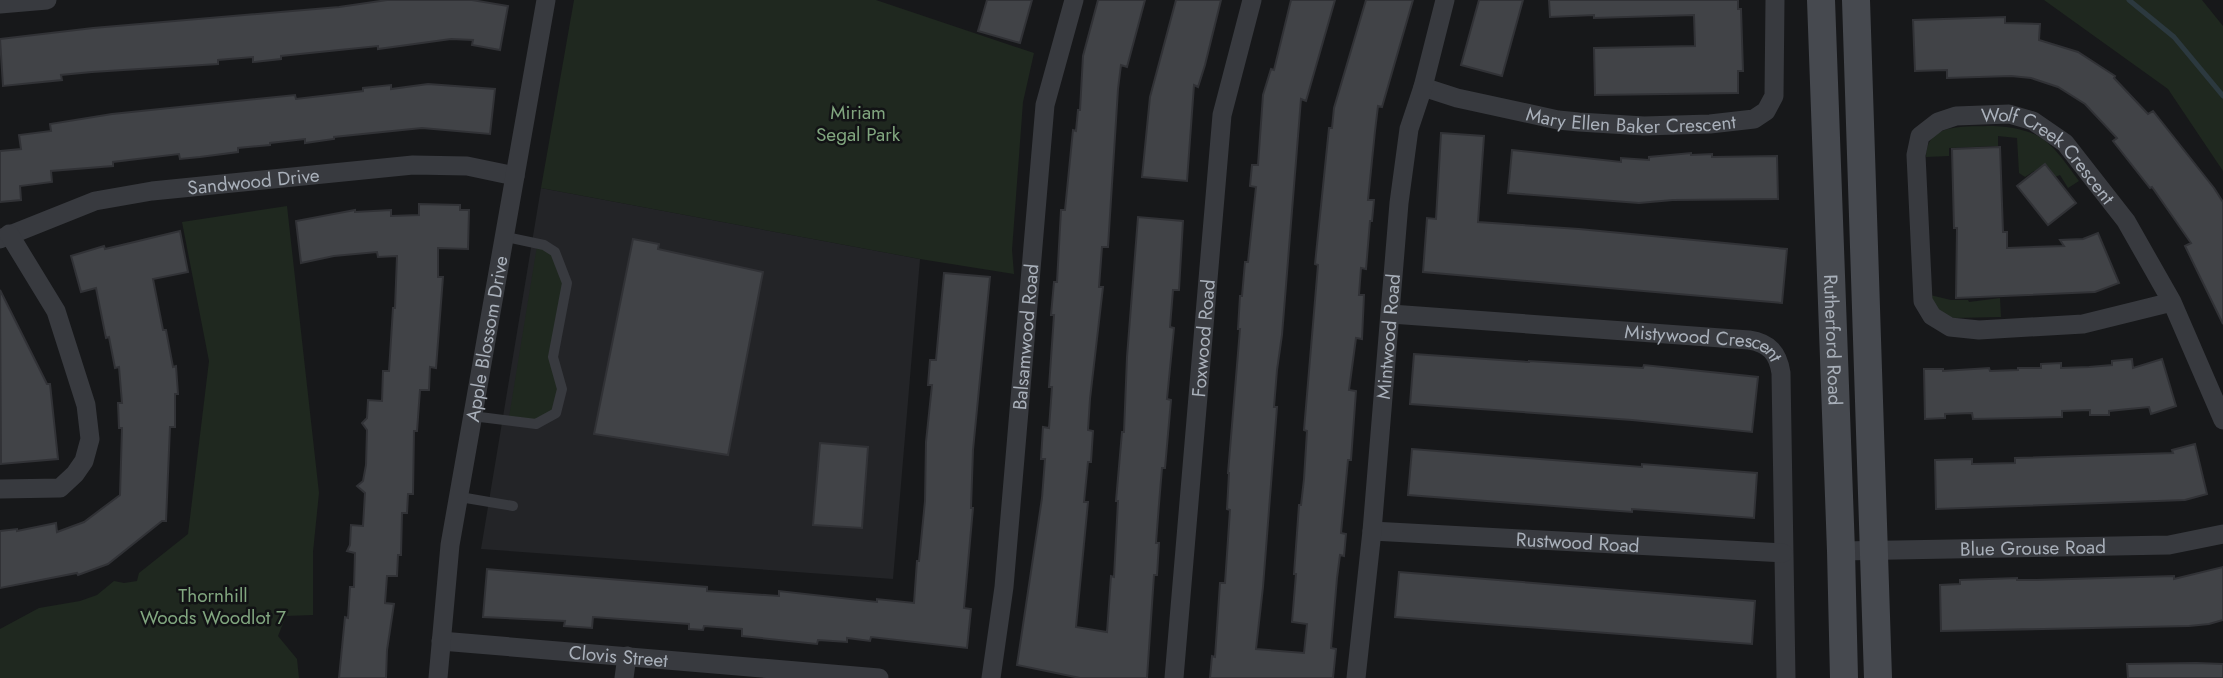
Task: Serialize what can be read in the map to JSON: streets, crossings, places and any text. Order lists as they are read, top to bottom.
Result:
{
  "streets": {
    "main road": ["Rutherford Road"],
    "street": [
      "Mary Ellen Baker Crescent",
      "Wolf Creek Crescent",
      "Sandwood Drive",
      "Foxwood Road",
      "Mintwood Road",
      "Apple Blossom Drive",
      "Balsamwood Road",
      "Mistywood Crescent",
      "Rustwood Road",
      "Blue Grouse Road",
      "Clovis Street"
    ]
  },
  "crossings": [
    ["Mary Ellen Baker Crescent", "Mintwood Road"],
    ["Sandwood Drive", "Apple Blossom Drive"],
    ["Mintwood Road", "Mistywood Crescent"],
    ["Mintwood Road", "Rustwood Road"],
    ["Apple Blossom Drive", "Clovis Street"],
    ["Rutherford Road", "Blue Grouse Road"],
    ["Mistywood Crescent", "Rustwood Road"]
  ],
  "parks": ["Miriam Segal Park", "Thornhill Woods Woodlot 7"]
}
